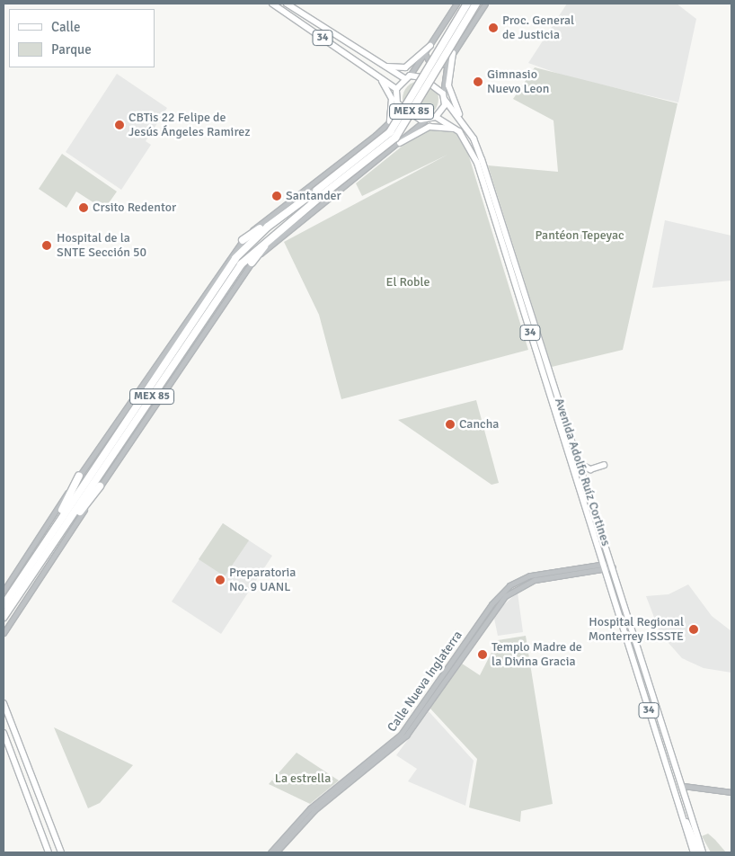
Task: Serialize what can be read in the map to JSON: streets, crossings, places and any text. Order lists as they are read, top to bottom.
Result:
{
  "streets": {
    "highway": ["MEX 85"],
    "main road": ["34", "Avenida Adolfo Ruíz Cortines"],
    "street": ["Calle Nueva Inglaterra"]
  },
  "crossings": [
    ["34", "Avenida Adolfo Ruíz Cortines"],
    ["Avenida Adolfo Ruíz Cortines", "Calle Nueva Inglaterra"]
  ],
  "parks": ["Pantéon Tepeyac", "El Roble", "La estrella"],
  "places": [
    "Proc. General de Justicia",
    "Gimnasio Nuevo Leon",
    "CBTis 22 Felipe de Jesús Ángeles Ramirez",
    "Santander",
    "Crsito Redentor",
    "Hospital de la SNTE Sección 50",
    "Cancha",
    "Preparatoria No. 9 UANL",
    "Hospital Regional Monterrey ISSSTE",
    "Templo Madre de la Divina Gracia"
  ],
  "legend": ["Calle", "Parque"]
}
